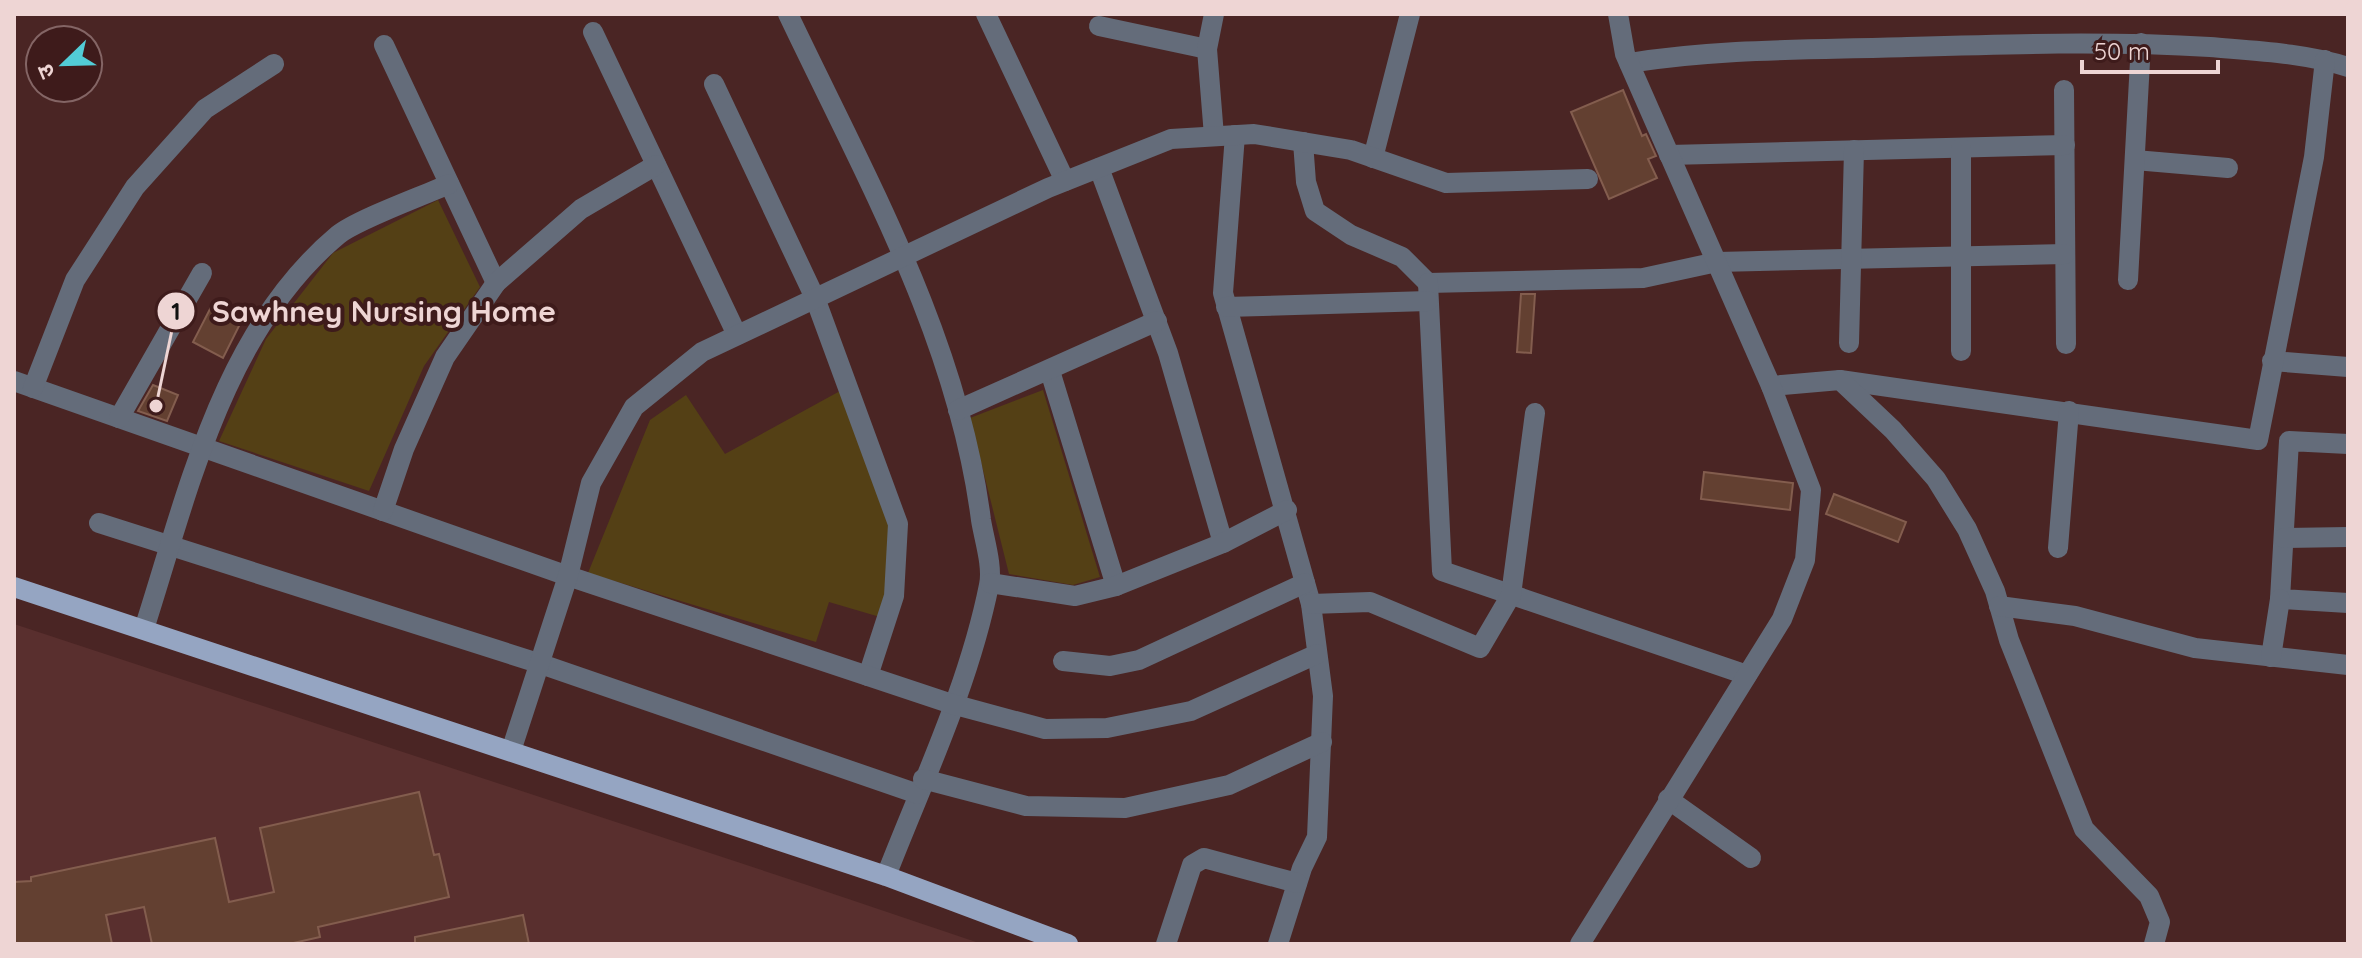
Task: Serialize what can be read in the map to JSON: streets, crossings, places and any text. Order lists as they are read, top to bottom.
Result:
{
  "places": ["Sawhney Nursing Home"],
  "scale_bar": "50 m",
  "north": "bottom left"
}
